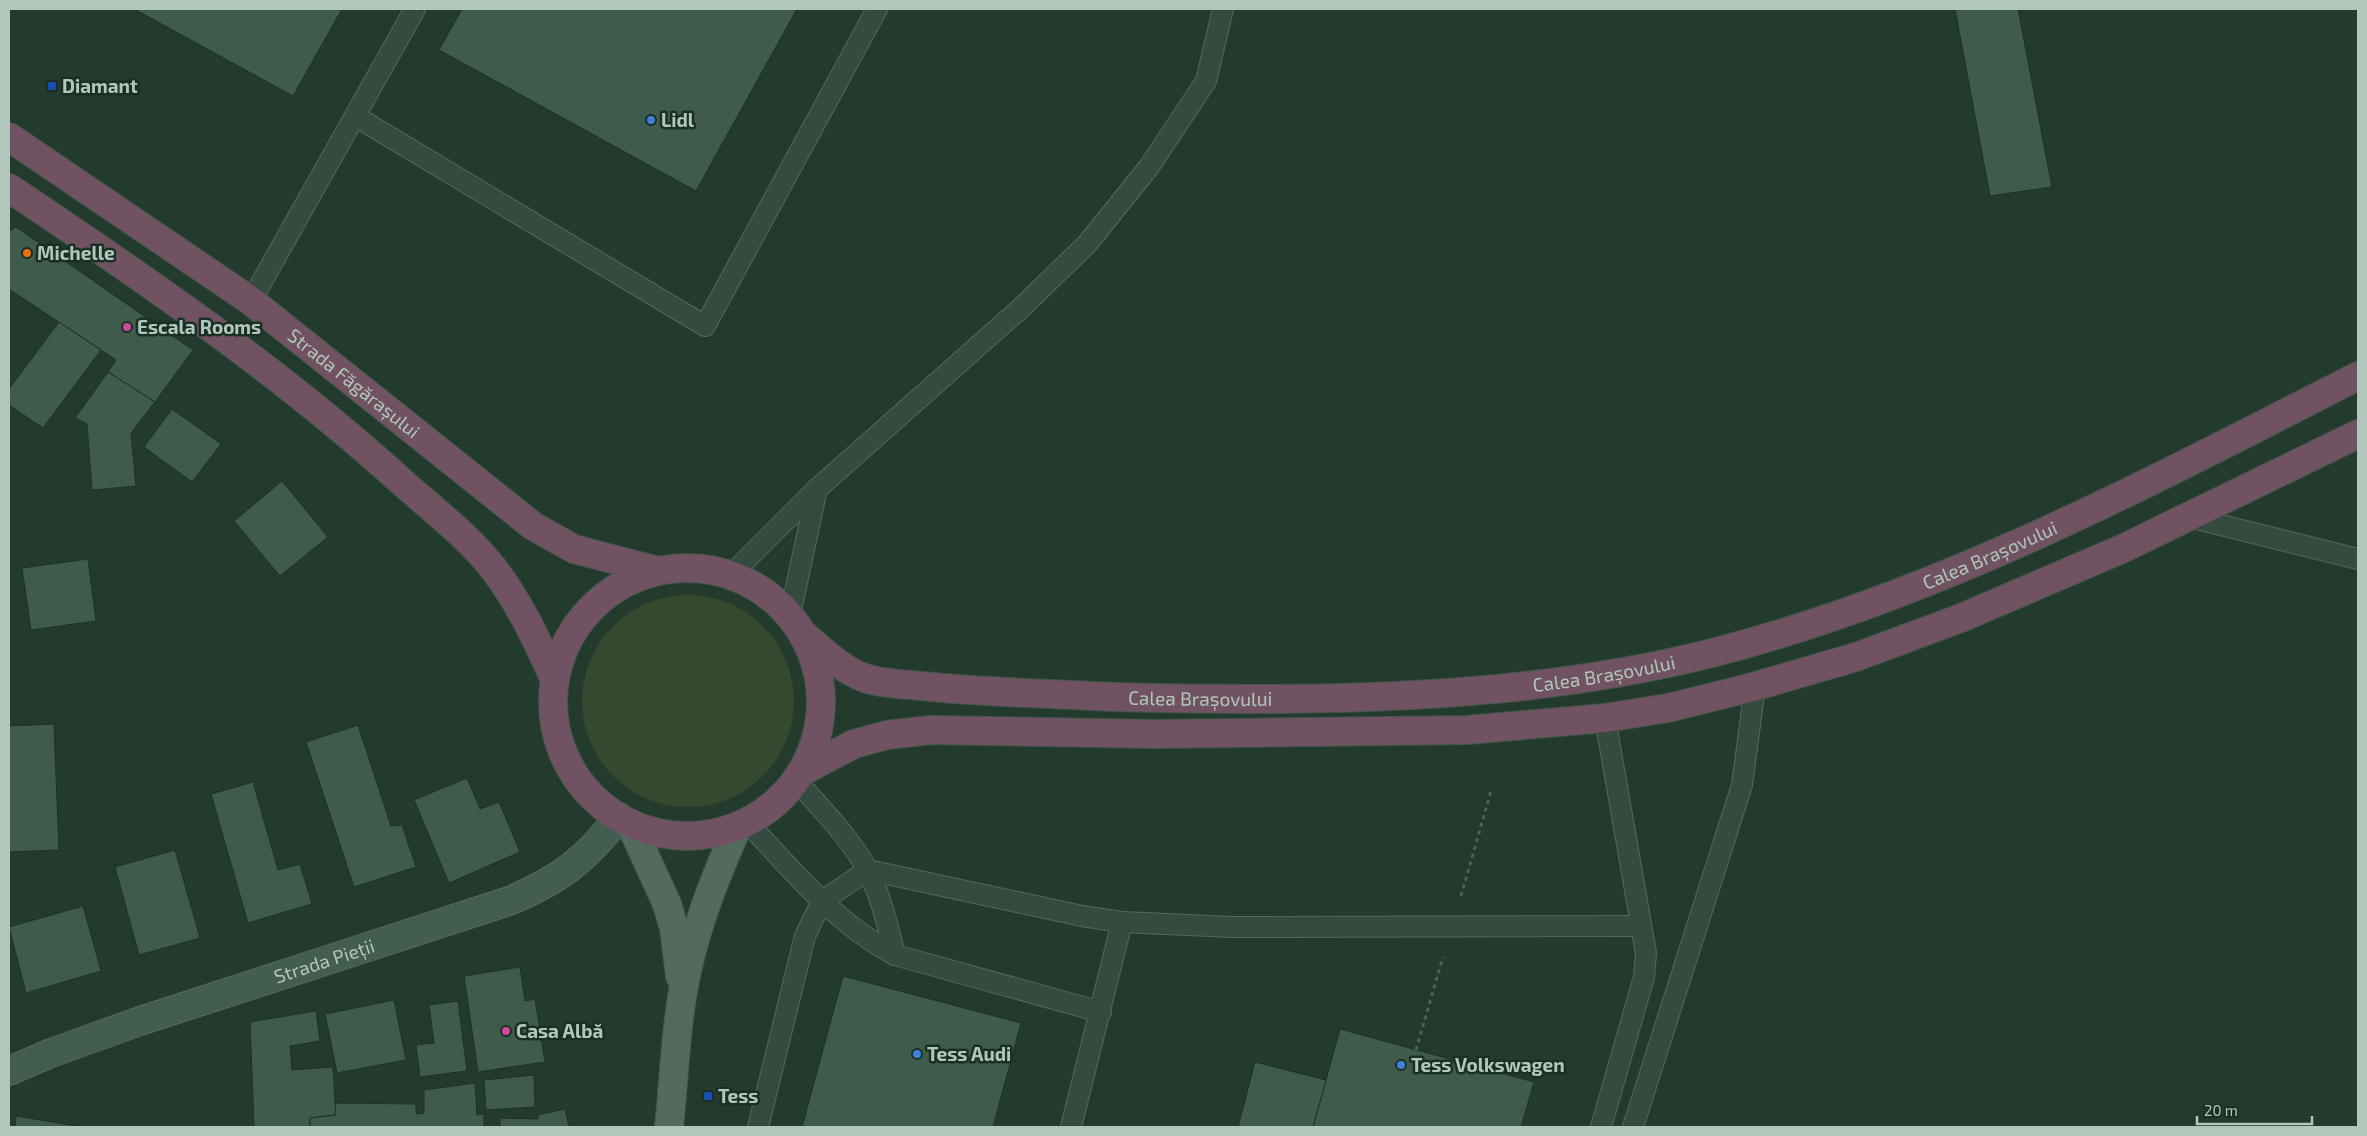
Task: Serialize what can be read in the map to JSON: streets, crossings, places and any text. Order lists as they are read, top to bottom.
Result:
{
  "streets": {
    "highway": ["Strada Făgărașului", "Calea Brașovului"],
    "street": ["Strada Pieții"]
  },
  "crossings": [
    ["Strada Făgărașului", "Calea Brașovului"],
    ["Strada Făgărașului", "Strada Pieții"]
  ],
  "places": {
    "transit": ["Diamant", "Tess"],
    "other": [
      "Lidl",
      "Michelle",
      "Escala Rooms",
      "Casa Albă",
      "Tess Audi",
      "Tess Volkswagen"
    ]
  },
  "scale_bar": "20 m"
}
